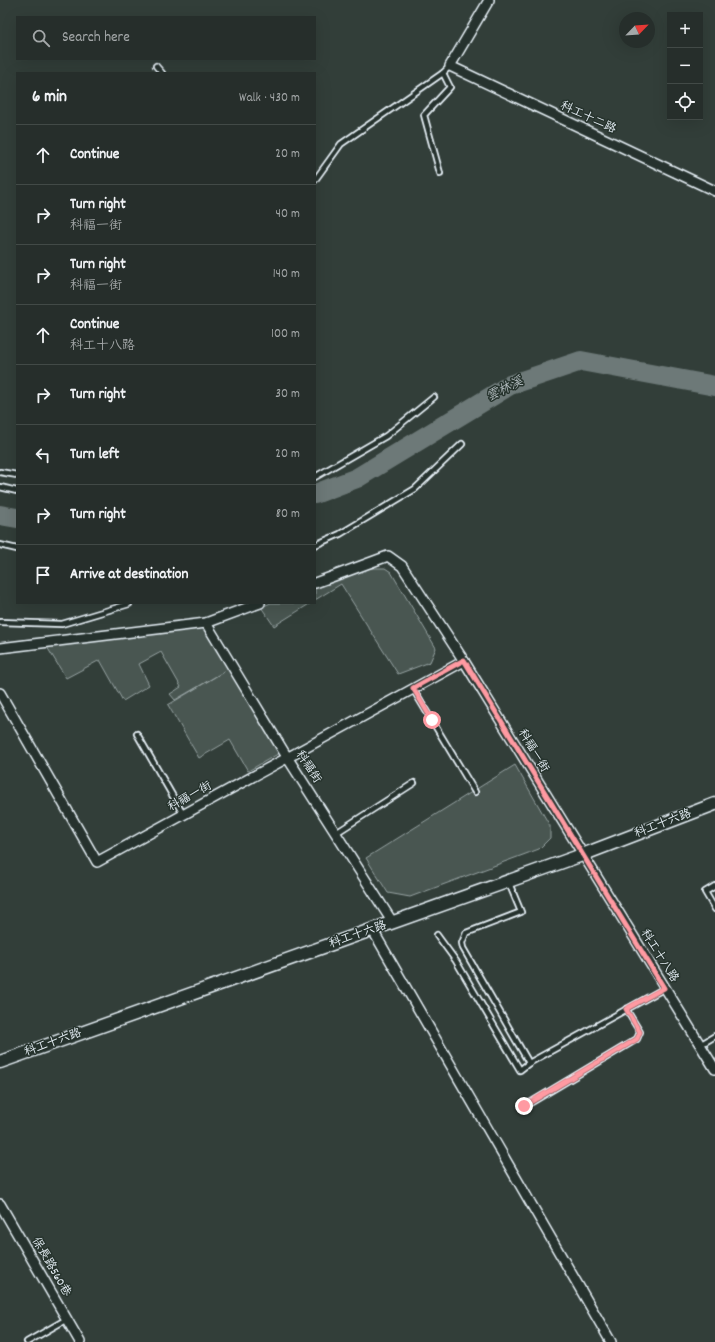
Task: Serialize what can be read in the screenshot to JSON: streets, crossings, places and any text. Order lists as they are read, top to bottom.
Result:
{
  "streets": {
    "street": [
      "科工十二路",
      "科福一街",
      "科福街",
      "科工十六路",
      "科工十八路",
      "保長路560巷"
    ]
  },
  "crossings": [
    ["科福一街", "科福街"],
    ["科福一街", "科工十六路"],
    ["科福一街", "科工十八路"],
    ["科福街", "科工十六路"],
    ["科工十六路", "科工十八路"]
  ],
  "water": ["雲林溪"],
  "north": "top right",
  "page": {
    "map_buttons": ["+", "−"],
    "search": "Search here",
    "heading": ["6 min", "Walk · 430 m"],
    "list": [
      ["Continue", "20 m"],
      ["Turn right", "科福一街", "40 m"],
      ["Turn right", "科福一街", "140 m"],
      ["Continue", "科工十八路", "100 m"],
      ["Turn right", "30 m"],
      ["Turn left", "20 m"],
      ["Turn right", "80 m"],
      "Arrive at destination"
    ]
  }
}
